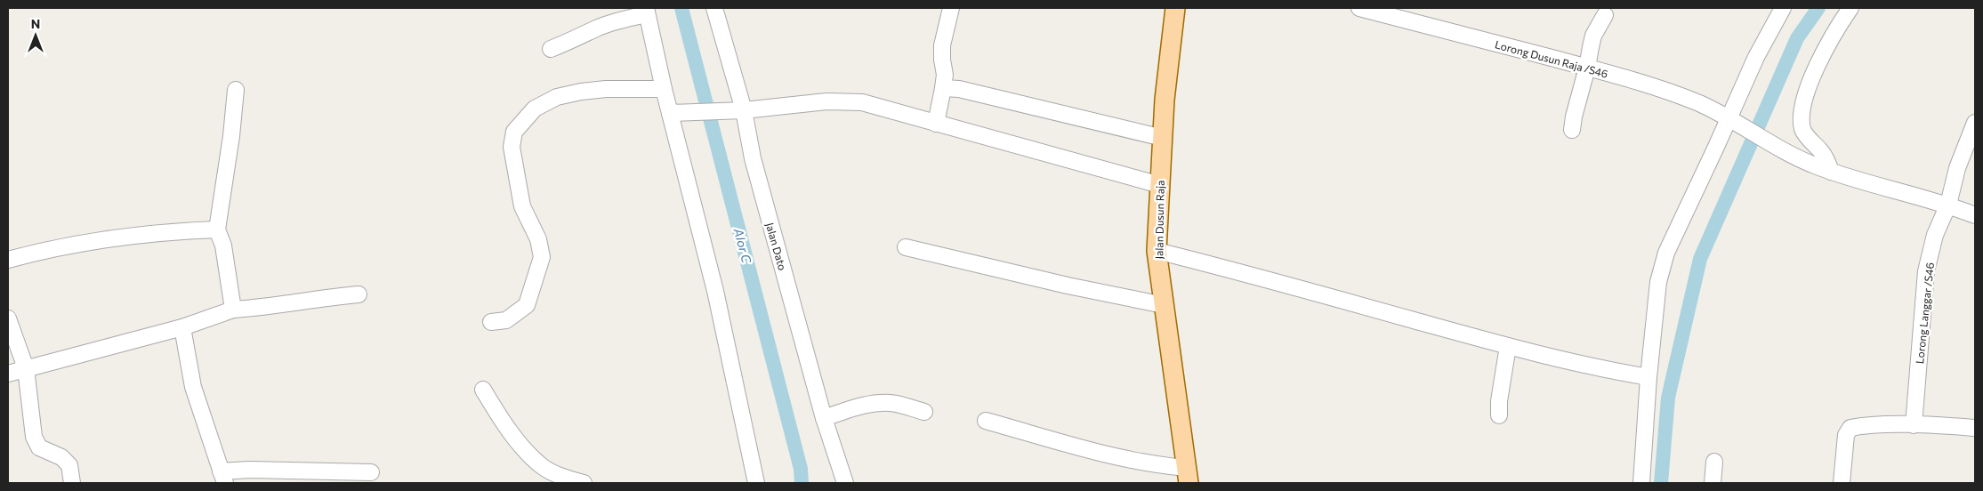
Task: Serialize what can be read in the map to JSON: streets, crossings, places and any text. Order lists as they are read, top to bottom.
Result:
{
  "streets": {
    "main road": ["Jalan Dusun Raja"],
    "street": ["Lorong Dusun Raja /S46", "Jalan Dato", "Lorong Langgar /S46"]
  },
  "crossings": [
    ["Lorong Dusun Raja /S46", "Lorong Langgar /S46"]
  ],
  "water": ["Alor C"],
  "north": "top"
}
